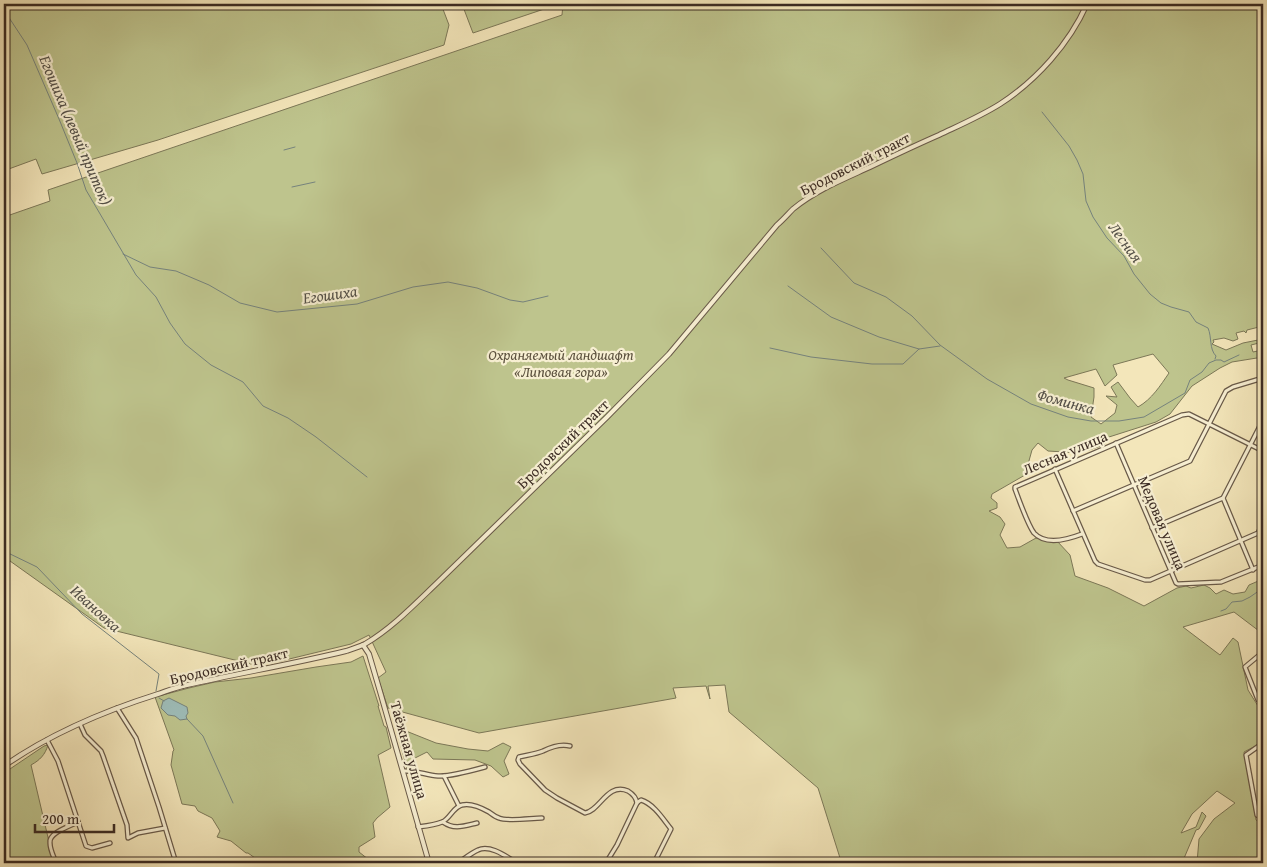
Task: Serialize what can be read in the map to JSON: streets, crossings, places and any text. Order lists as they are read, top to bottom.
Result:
{
  "streets": {
    "street": [
      "Бродовский тракт",
      "Лесная улица",
      "Медовая улица",
      "Таёжная улица"
    ]
  },
  "crossings": [
    ["Бродовский тракт", "Таёжная улица"],
    ["Лесная улица", "Медовая улица"]
  ],
  "water": [
    "Егошиха (левый приток)",
    "Лесная",
    "Егошиха",
    "Фоминка",
    "Ивановка"
  ],
  "parks": ["Охраняемый ландшафт «Липовая гора»"],
  "scale_bar": "200 m"
}
